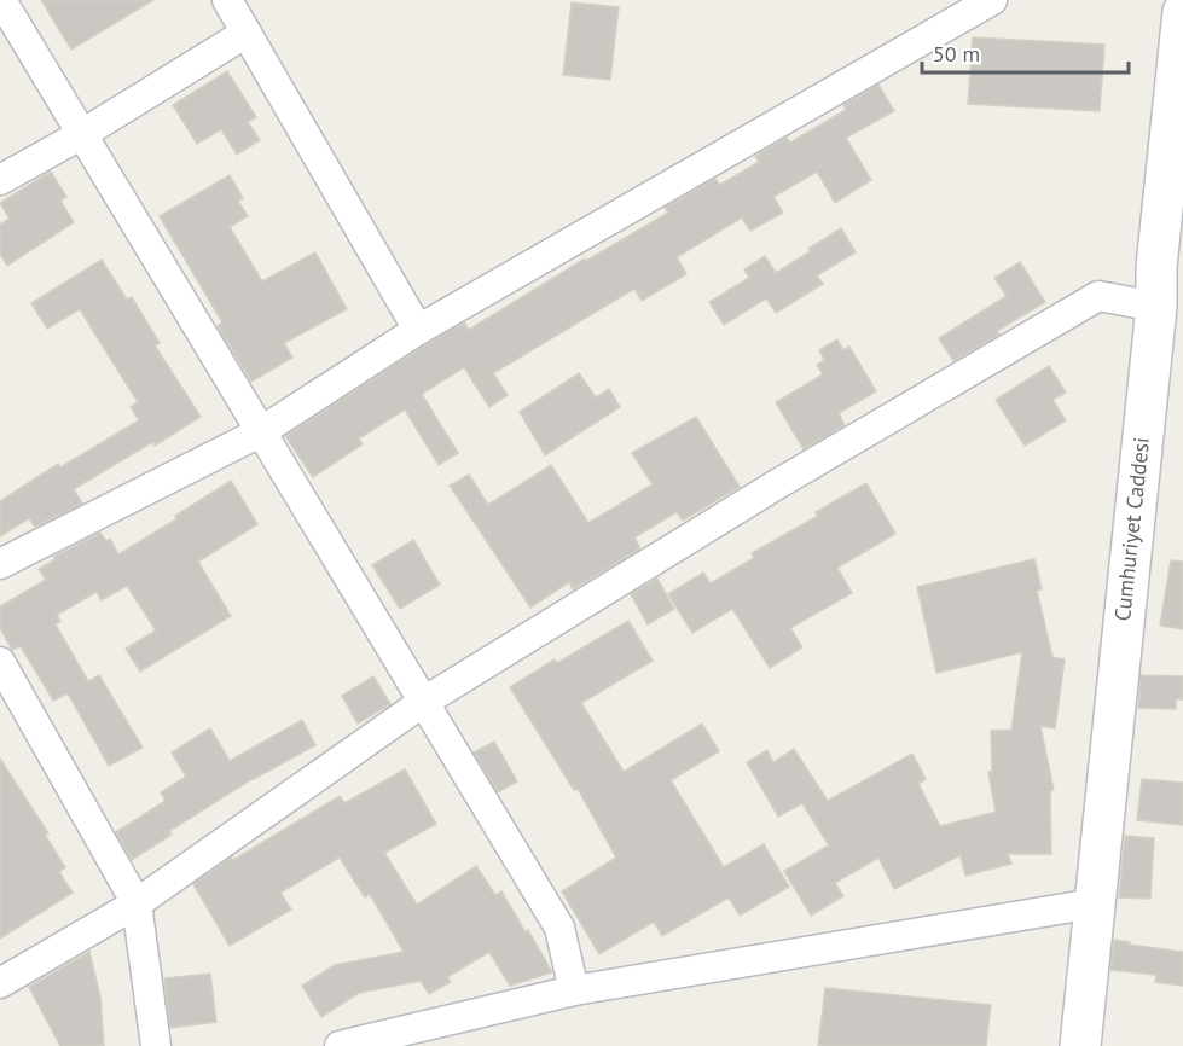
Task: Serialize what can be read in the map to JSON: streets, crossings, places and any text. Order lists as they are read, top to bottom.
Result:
{
  "streets": {
    "main road": ["Cumhuriyet Caddesi"]
  },
  "scale_bar": "50 m"
}
